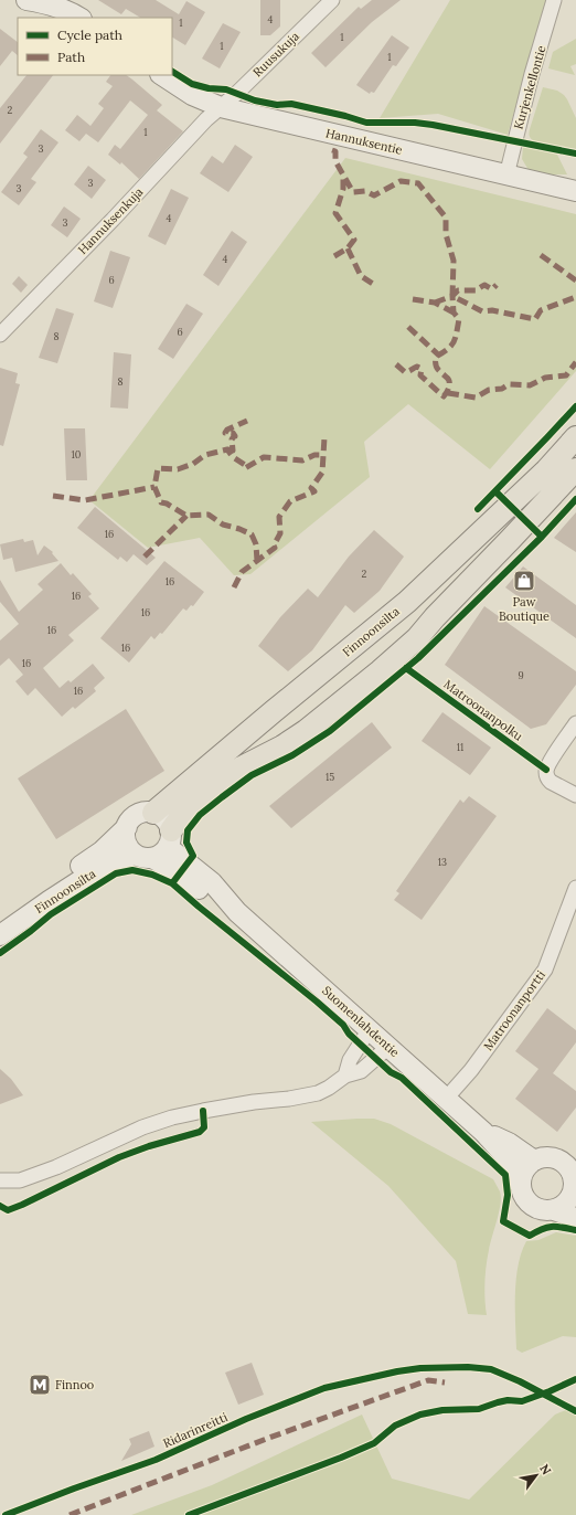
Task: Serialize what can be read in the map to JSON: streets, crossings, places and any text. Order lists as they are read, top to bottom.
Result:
{
  "streets": {
    "main road": ["Hannuksentie", "Finnoonsilta", "Suomenlahdentie"],
    "street": [
      "Ruusukuja",
      "Kurjenkellontie",
      "Hannuksenkuja",
      "Matroonanportti"
    ],
    "cycle path": ["Matroonanpolku", "Ridarinreitti"]
  },
  "crossings": [
    ["Ruusukuja", "Hannuksentie"],
    ["Ruusukuja", "Hannuksenkuja"],
    ["Kurjenkellontie", "Hannuksentie"],
    ["Hannuksentie", "Hannuksenkuja"],
    ["Finnoonsilta", "Suomenlahdentie"],
    ["Matroonanportti", "Suomenlahdentie"]
  ],
  "places": {
    "shop": ["Paw Boutique"],
    "metro station": ["Finnoo"]
  },
  "house_numbers": [
    "4",
    "1",
    "1",
    "1",
    "1",
    "2",
    "1",
    "3",
    "3",
    "3",
    "4",
    "3",
    "4",
    "6",
    "6",
    "8",
    "8",
    "10",
    "16",
    "2",
    "16",
    "16",
    "16",
    "16",
    "16",
    "16",
    "9",
    "16",
    "11",
    "15",
    "13"
  ],
  "legend": ["Cycle path", "Path"],
  "north": "top right"
}
